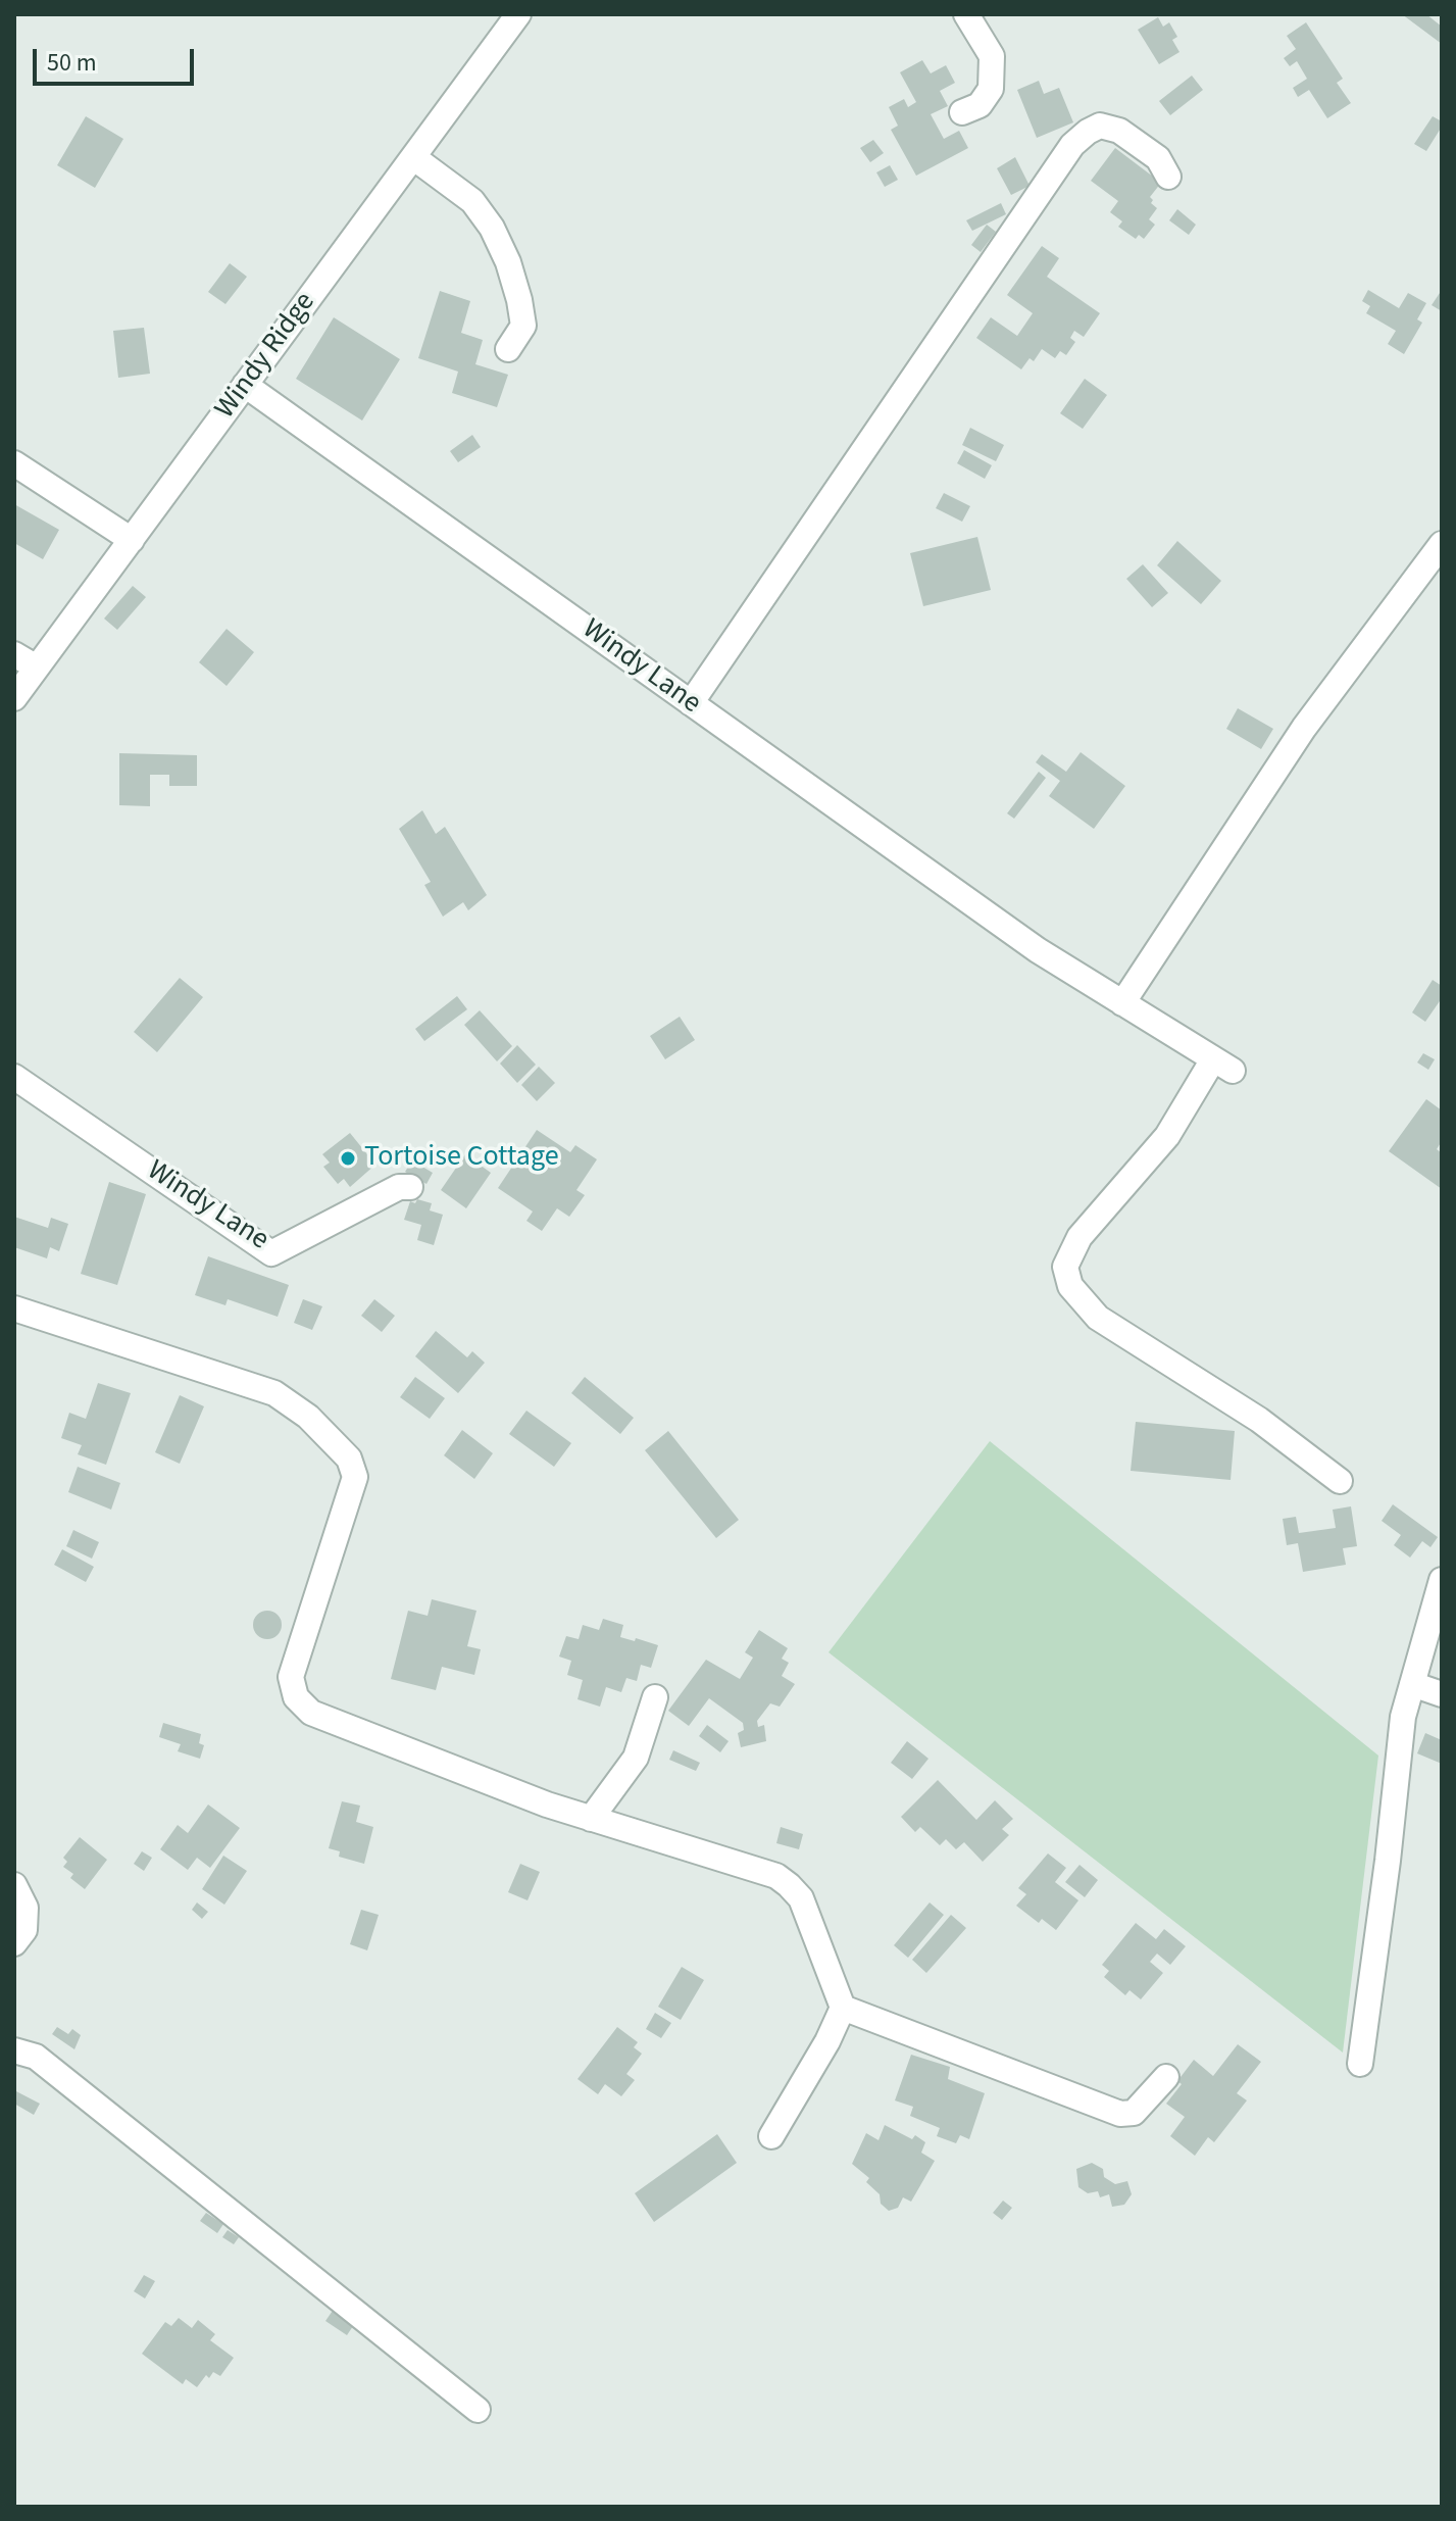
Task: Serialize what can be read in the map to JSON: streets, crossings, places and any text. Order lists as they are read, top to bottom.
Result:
{
  "streets": {
    "street": ["Windy Ridge", "Windy Lane"]
  },
  "crossings": [
    ["Windy Ridge", "Windy Lane"]
  ],
  "places": ["Tortoise Cottage"],
  "scale_bar": "50 m"
}
